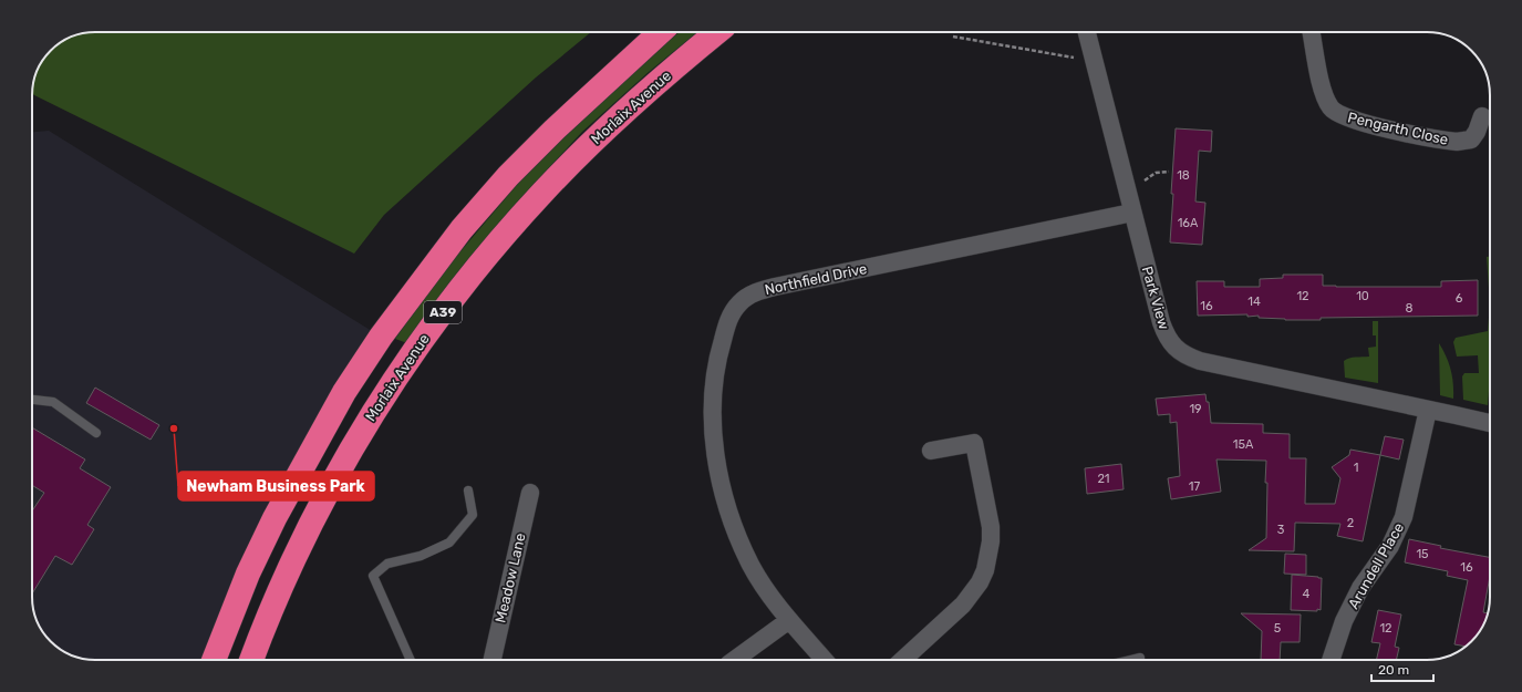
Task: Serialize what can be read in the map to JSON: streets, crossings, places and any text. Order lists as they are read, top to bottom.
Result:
{
  "streets": {
    "highway": ["Morlaix Avenue", "A39"],
    "street": [
      "Pengarth Close",
      "Northfield Drive",
      "Park View",
      "Arundell Place",
      "Meadow Lane"
    ]
  },
  "crossings": [
    ["Northfield Drive", "Park View"],
    ["Park View", "Arundell Place"]
  ],
  "places": ["Newham Business Park"],
  "house_numbers": [
    "18",
    "16A",
    "12",
    "10",
    "6",
    "14",
    "16",
    "8",
    "19",
    "15A",
    "1",
    "21",
    "17",
    "2",
    "3",
    "15",
    "16",
    "4",
    "5",
    "12"
  ],
  "scale_bar": "20 m"
}
